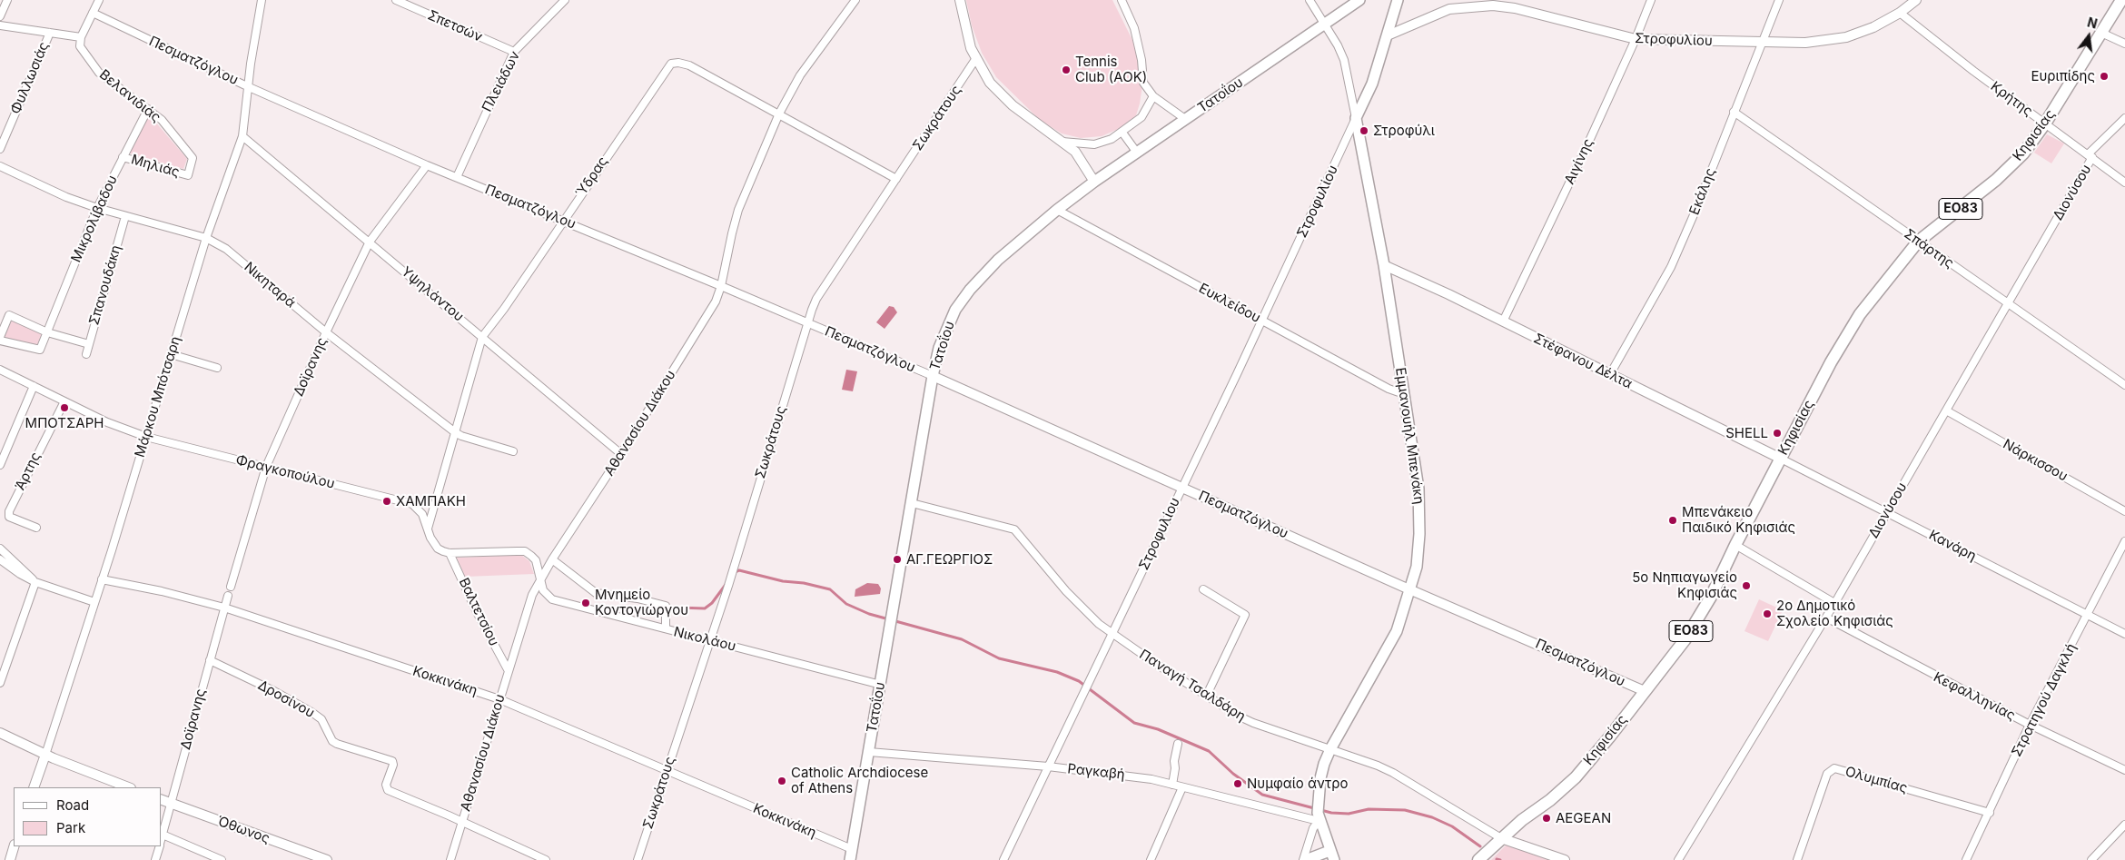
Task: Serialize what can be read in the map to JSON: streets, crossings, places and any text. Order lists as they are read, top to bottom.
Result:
{
  "streets": {
    "main road": [
      "Στροφυλίου",
      "Τατοΐου",
      "Κηφισίας",
      "ΕΟ83",
      "Εμμανουήλ Μπενάκη"
    ],
    "street": [
      "Σπετσών",
      "Πεσματζόγλου",
      "Φυλλωσιάς",
      "Πλειάδων",
      "Βελανιδιάς",
      "Κρήτης",
      "Σωκράτους",
      "Αιγίνης",
      "Μηλιάς",
      "Ύδρας",
      "Εκάλης",
      "Διονύσου",
      "Μικρολίβαδου",
      "Σπάρτης",
      "Σπανουδάκη",
      "Νικηταρά",
      "Υψηλάντου",
      "Ευκλείδου",
      "Στέφανου Δέλτα",
      "Δοϊρανης",
      "Μάρκου Μπότσαρη",
      "Αθανασίου Διάκου",
      "Νάρκισσου",
      "Άρτης",
      "Φραγκοπούλου",
      "Κανάρη",
      "Βαλτετσίου",
      "Νικολάου",
      "Κοκκινάκη",
      "Παναγή Τσαλδάρη",
      "Κεφαλληνίας",
      "Δροσίνου",
      "Στρατηγού Δαγκλή",
      "Ραγκαβή",
      "Ολυμπίας",
      "Όθωνος"
    ]
  },
  "crossings": [
    ["Σπετσών", "Πλειάδων"],
    ["Στροφυλίου", "Πεσματζόγλου"],
    ["Στροφυλίου", "Κρήτης"],
    ["Στροφυλίου", "Αιγίνης"],
    ["Στροφυλίου", "Εκάλης"],
    ["Στροφυλίου", "Ευκλείδου"],
    ["Στροφυλίου", "Εμμανουήλ Μπενάκη"],
    ["Στροφυλίου", "Παναγή Τσαλδάρη"],
    ["Στροφυλίου", "Ραγκαβή"],
    ["Πεσματζόγλου", "Πλειάδων"],
    ["Πεσματζόγλου", "Τατοΐου"],
    ["Πεσματζόγλου", "Σωκράτους"],
    ["Πεσματζόγλου", "Κηφισίας"],
    ["Πεσματζόγλου", "Ύδρας"],
    ["Πεσματζόγλου", "Δοϊρανης"],
    ["Πεσματζόγλου", "Μάρκου Μπότσαρη"],
    ["Πεσματζόγλου", "Αθανασίου Διάκου"],
    ["Πεσματζόγλου", "Εμμανουήλ Μπενάκη"],
    ["Τατοΐου", "Ευκλείδου"],
    ["Τατοΐου", "Εμμανουήλ Μπενάκη"],
    ["Τατοΐου", "Νικολάου"],
    ["Τατοΐου", "Κοκκινάκη"],
    ["Τατοΐου", "Παναγή Τσαλδάρη"],
    ["Τατοΐου", "Ραγκαβή"],
    ["Βελανιδιάς", "Μηλιάς"],
    ["Βελανιδιάς", "Μικρολίβαδου"],
    ["Κρήτης", "Κηφισίας"],
    ["Κρήτης", "Διονύσου"],
    ["Σωκράτους", "Ύδρας"],
    ["Σωκράτους", "Νικολάου"],
    ["Σωκράτους", "Κοκκινάκη"],
    ["Κηφισίας", "Σπάρτης"],
    ["Κηφισίας", "Στέφανου Δέλτα"],
    ["Κηφισίας", "Κανάρη"],
    ["Κηφισίας", "Παναγή Τσαλδάρη"],
    ["Αιγίνης", "Στέφανου Δέλτα"],
    ["Μηλιάς", "Μικρολίβαδου"],
    ["Ύδρας", "Νικηταρά"],
    ["Ύδρας", "Υψηλάντου"],
    ["Ύδρας", "Αθανασίου Διάκου"],
    ["Ύδρας", "Φραγκοπούλου"],
    ["Εκάλης", "Σπάρτης"],
    ["Εκάλης", "Στέφανου Δέλτα"],
    ["Διονύσου", "Σπάρτης"],
    ["Διονύσου", "Νάρκισσου"],
    ["Διονύσου", "Κανάρη"],
    ["Διονύσου", "Κεφαλληνίας"],
    ["Μικρολίβαδου", "Νικηταρά"],
    ["Σπανουδάκη", "Νικηταρά"],
    ["Νικηταρά", "Δοϊρανης"],
    ["Νικηταρά", "Μάρκου Μπότσαρη"],
    ["Υψηλάντου", "Δοϊρανης"],
    ["Υψηλάντου", "Μάρκου Μπότσαρη"],
    ["Υψηλάντου", "Αθανασίου Διάκου"],
    ["Ευκλείδου", "Εμμανουήλ Μπενάκη"],
    ["Στέφανου Δέλτα", "Εμμανουήλ Μπενάκη"],
    ["Στέφανου Δέλτα", "Κανάρη"],
    ["Δοϊρανης", "Φραγκοπούλου"],
    ["Δοϊρανης", "Κοκκινάκη"],
    ["Δοϊρανης", "Δροσίνου"],
    ["Δοϊρανης", "Όθωνος"],
    ["Μάρκου Μπότσαρη", "Φραγκοπούλου"],
    ["Μάρκου Μπότσαρη", "Κοκκινάκη"],
    ["Αθανασίου Διάκου", "Βαλτετσίου"],
    ["Αθανασίου Διάκου", "Νικολάου"],
    ["Αθανασίου Διάκου", "Κοκκινάκη"],
    ["Αθανασίου Διάκου", "Δροσίνου"],
    ["Εμμανουήλ Μπενάκη", "Παναγή Τσαλδάρη"],
    ["Εμμανουήλ Μπενάκη", "Ραγκαβή"],
    ["Άρτης", "Φραγκοπούλου"],
    ["Φραγκοπούλου", "Βαλτετσίου"],
    ["Κανάρη", "Στρατηγού Δαγκλή"],
    ["Κεφαλληνίας", "Στρατηγού Δαγκλή"],
    ["Στρατηγού Δαγκλή", "Ολυμπίας"]
  ],
  "places": [
    "Tennis Club (AOK)",
    "Ευριπίδης",
    "Στροφύλι",
    "ΜΠΟΤΣΑΡΗ",
    "SHELL",
    "ΧΑΜΠΑΚΗ",
    "Μπενάκειο Παιδικό Κηφισιάς",
    "ΑΓ.ΓΕΩΡΓΙΟΣ",
    "5ο Νηπιαγωγείο Κηφισιάς",
    "Μνημείο Κοντογιώργου",
    "2ο Δημοτικό Σχολείο Κηφισιάς",
    "Catholic Archdiocese of Athens",
    "Νυμφαίο άντρο",
    "AEGEAN"
  ],
  "legend": ["Road", "Park"],
  "north": "top"
}
